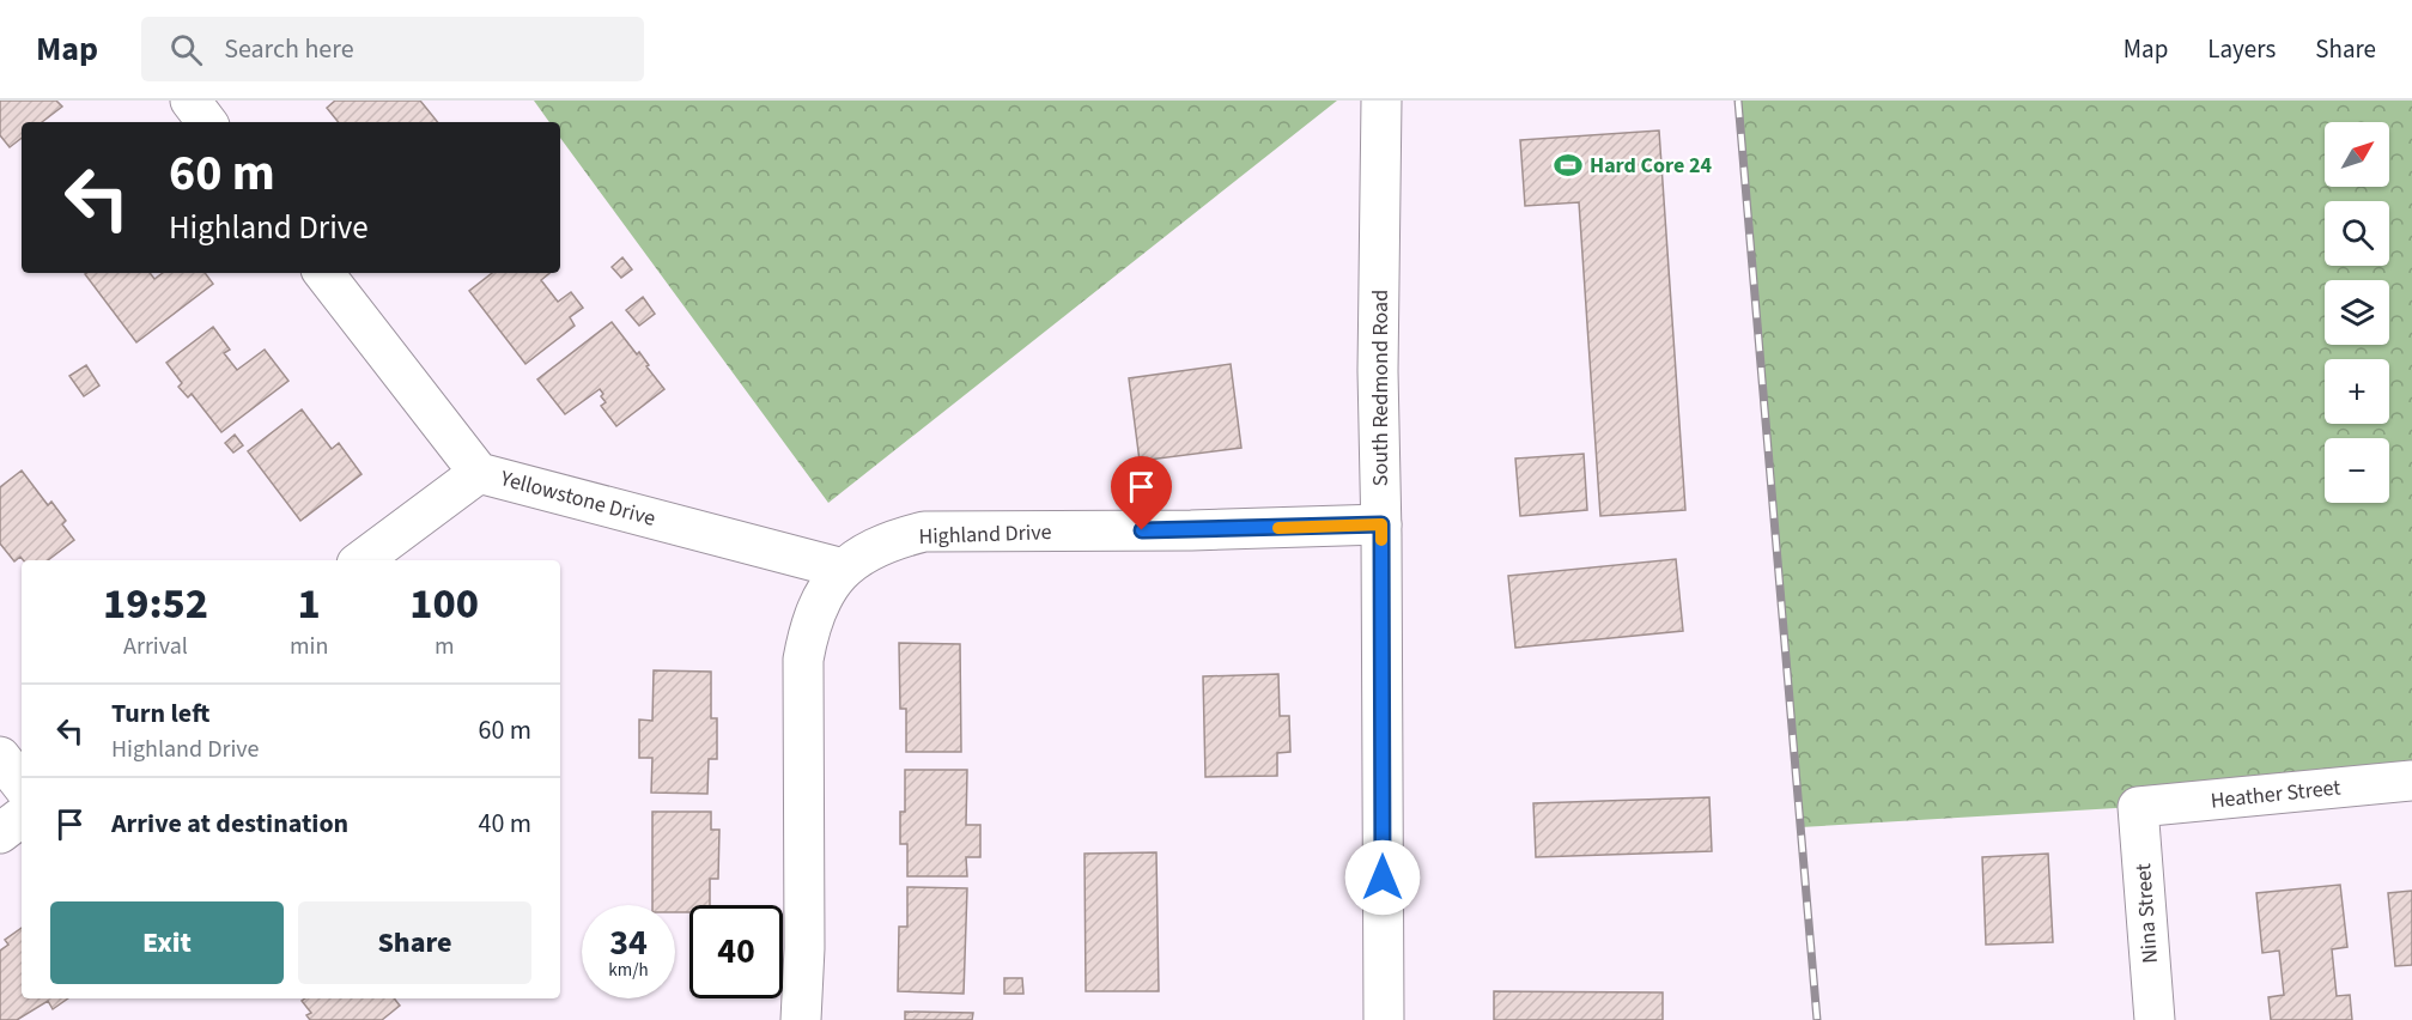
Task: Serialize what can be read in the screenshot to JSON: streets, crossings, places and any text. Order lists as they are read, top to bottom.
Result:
{
  "streets": {
    "street": [
      "South Redmond Road",
      "Yellowstone Drive",
      "Highland Drive",
      "Heather Street",
      "Nina Street"
    ]
  },
  "crossings": [
    ["South Redmond Road", "Highland Drive"],
    ["Yellowstone Drive", "Highland Drive"],
    ["Heather Street", "Nina Street"]
  ],
  "places": {
    "sports": ["Hard Core 24"]
  },
  "north": "top right",
  "page": {
    "header": "Map",
    "search": "Search here",
    "nav": ["Map", "Layers", "Share"],
    "map_buttons": ["+", "−"],
    "turn": ["60 m", "Highland Drive"],
    "eta": [
      "19:52",
      "Arrival",
      "1",
      "min",
      "100",
      "m"
    ],
    "list": [
      {
        "name": "Turn left",
        "note": "Highland Drive",
        "value": "60 m"
      },
      {
        "name": "Arrive at destination",
        "value": "40 m"
      }
    ],
    "buttons": ["Exit", "Share"],
    "speed": "34 km/h",
    "limit": "40"
  }
}
